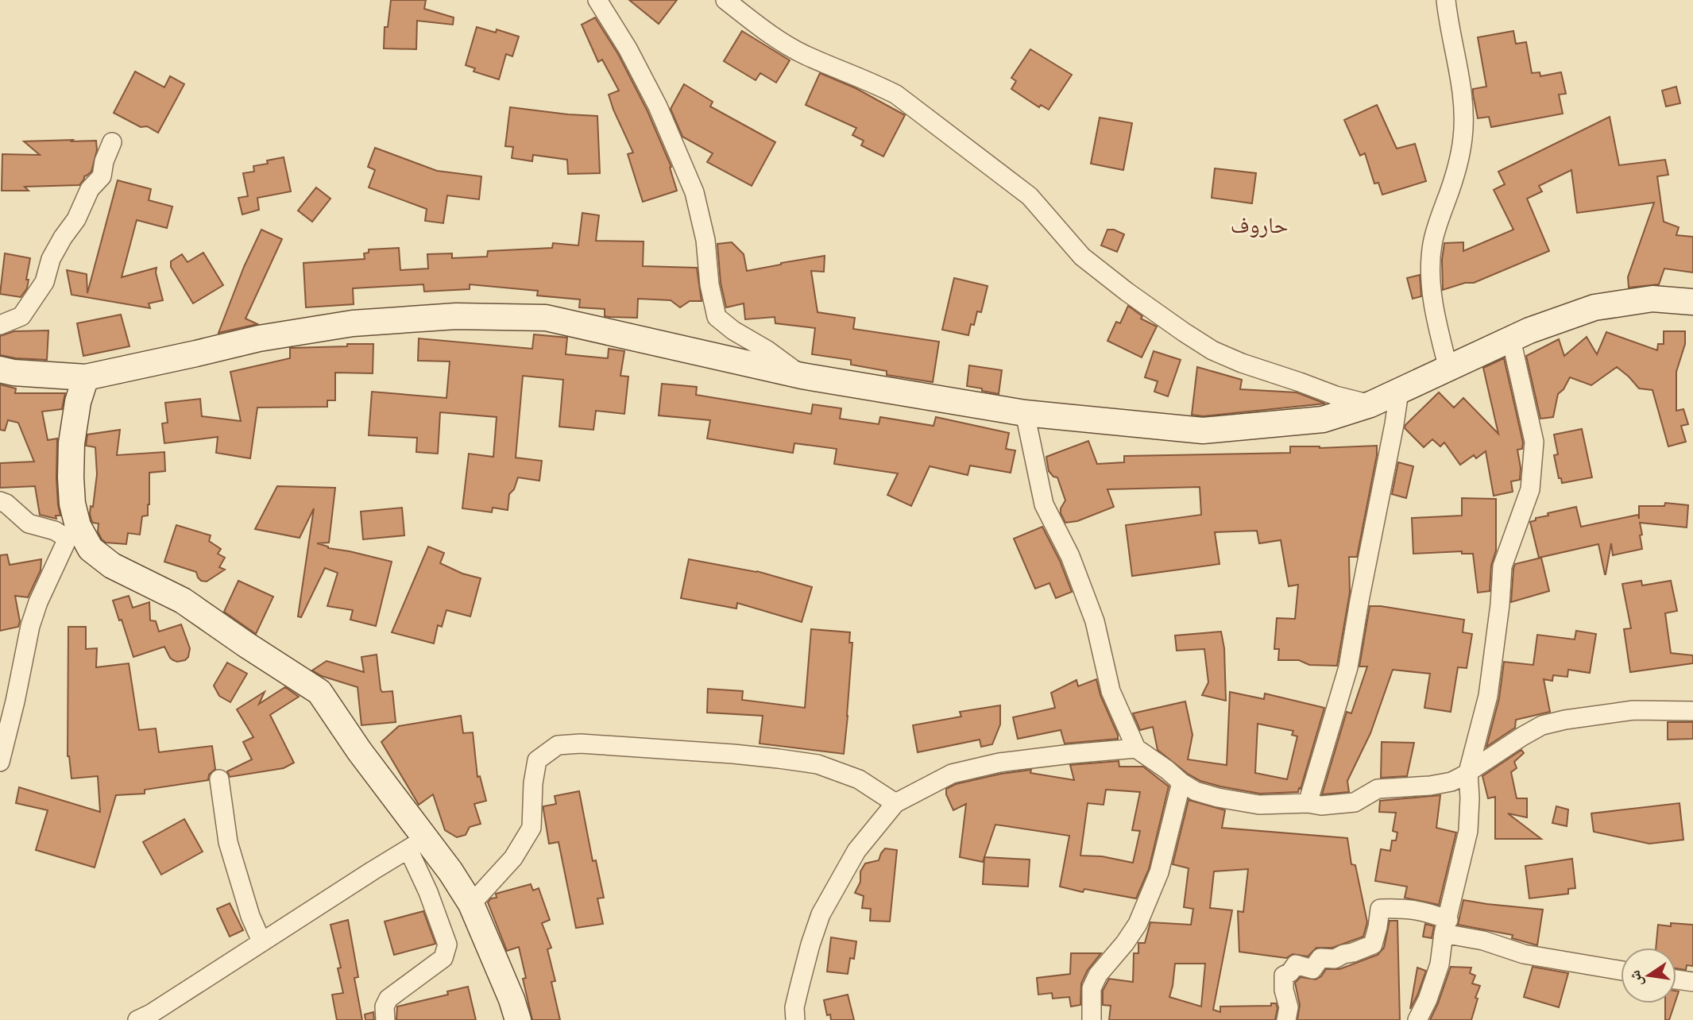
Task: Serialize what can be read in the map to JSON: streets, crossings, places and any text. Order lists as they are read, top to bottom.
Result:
{
  "districts": ["حاروف"],
  "north": "left"
}
